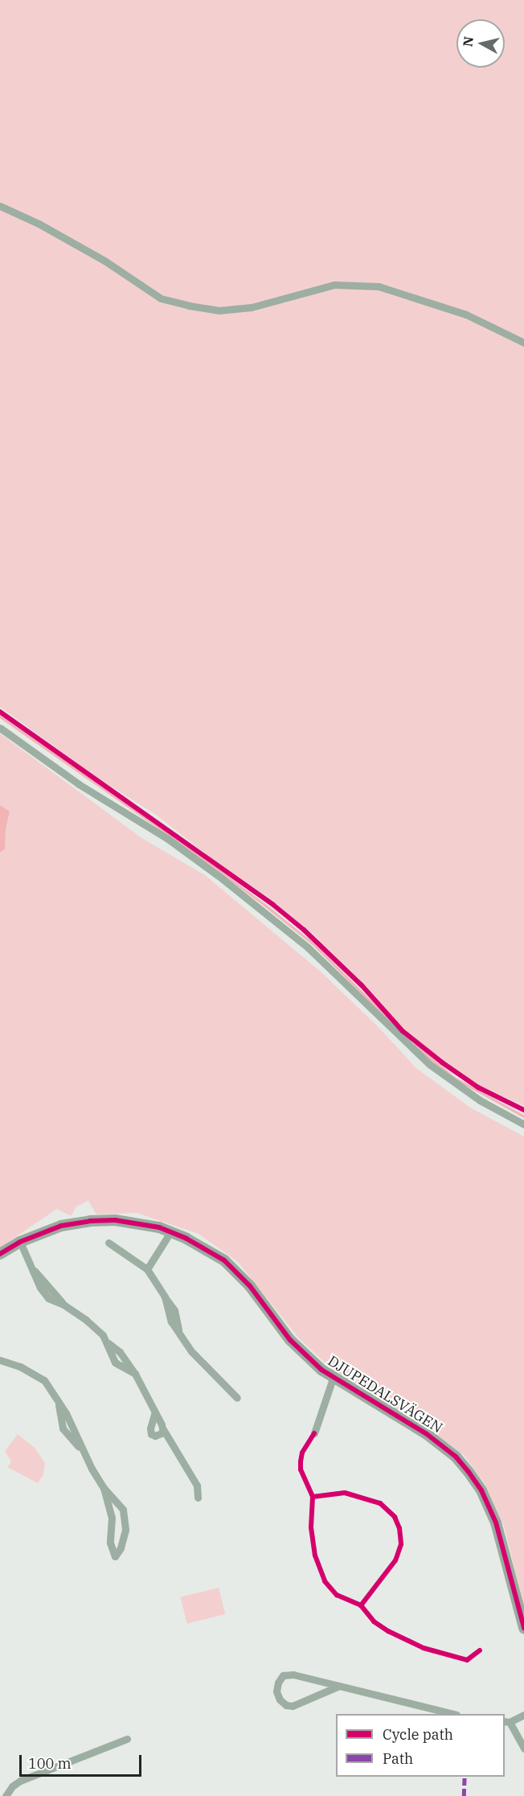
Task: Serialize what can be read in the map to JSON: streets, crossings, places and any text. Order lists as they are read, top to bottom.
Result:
{
  "streets": {
    "street": ["DJUPEDALSVÄGEN"]
  },
  "legend": ["Cycle path", "Path"],
  "scale_bar": "100 m",
  "north": "left"
}
